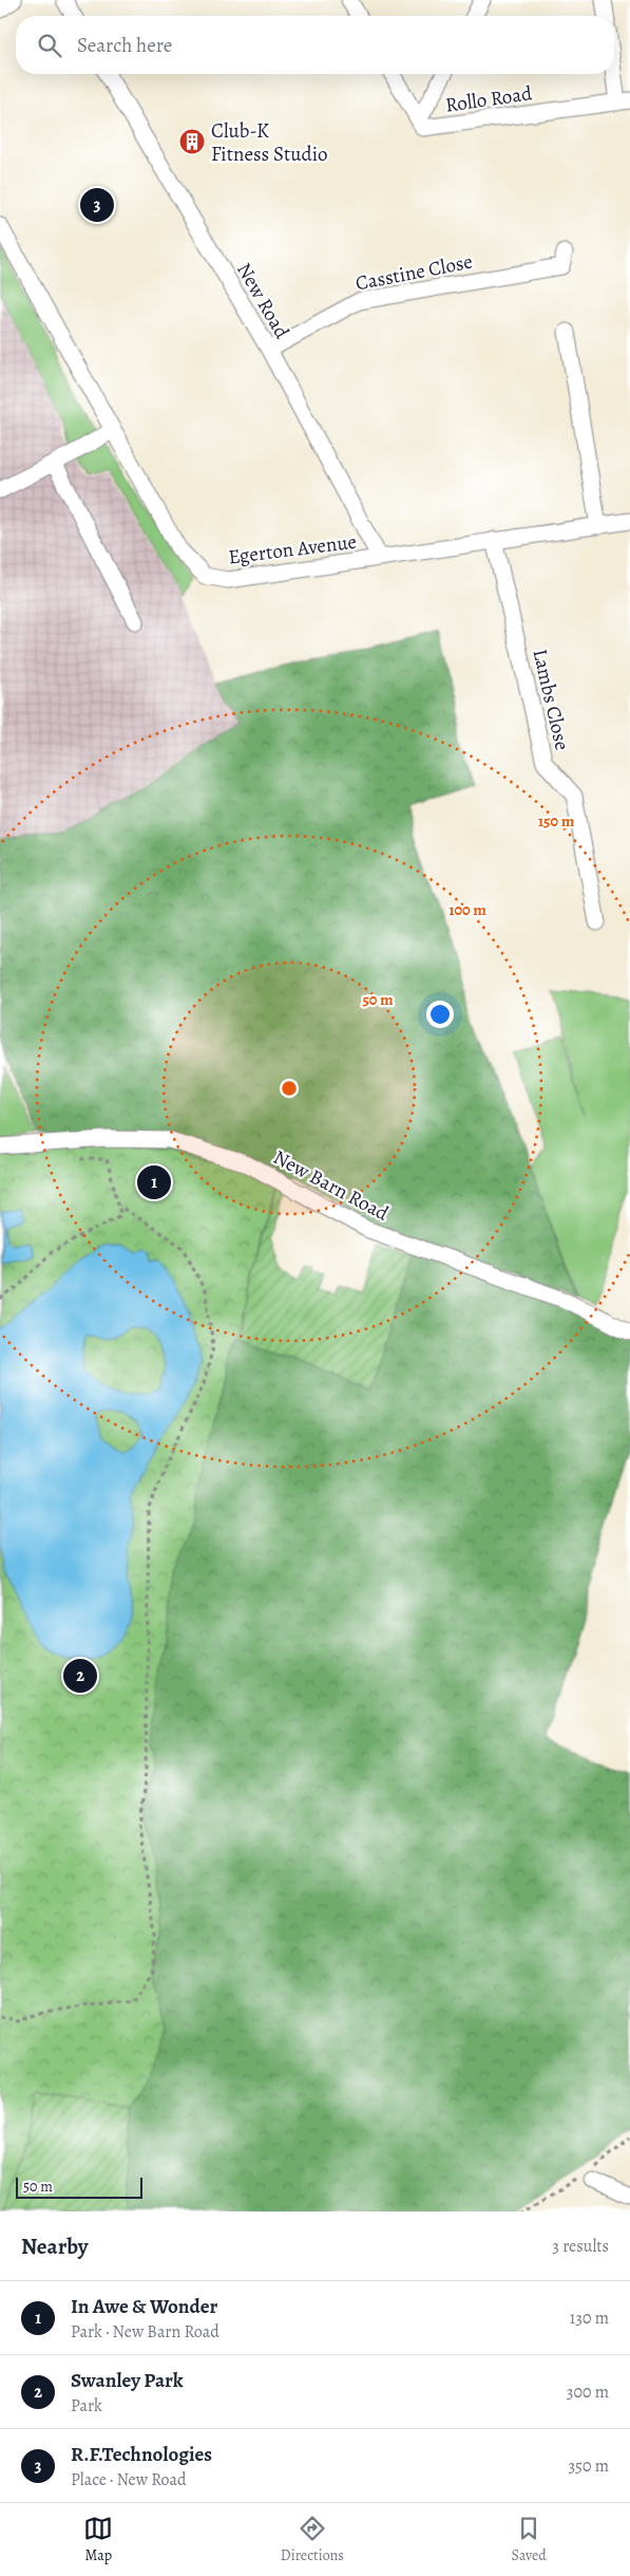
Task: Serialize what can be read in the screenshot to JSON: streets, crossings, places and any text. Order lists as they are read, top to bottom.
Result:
{
  "streets": {
    "street": [
      "Rollo Road",
      "Casstine Close",
      "New Road",
      "Egerton Avenue",
      "Lambs Close",
      "New Barn Road"
    ]
  },
  "crossings": [
    ["Casstine Close", "New Road"],
    ["New Road", "Egerton Avenue"],
    ["Egerton Avenue", "Lambs Close"]
  ],
  "places": {
    "building": ["Club-K Fitness Studio"]
  },
  "scale_bar": "50 m",
  "page": {
    "search": "Search here",
    "pins": ["3", "1", "2"],
    "scale": "50 m",
    "heading": ["Nearby", "3 results"],
    "list": [
      {
        "mark": "1",
        "name": "In Awe & Wonder",
        "note": "Park · New Barn Road",
        "value": "130 m"
      },
      {
        "mark": "2",
        "name": "Swanley Park",
        "note": "Park",
        "value": "300 m"
      },
      {
        "mark": "3",
        "name": "R.F.Technologies",
        "note": "Place · New Road",
        "value": "350 m"
      }
    ],
    "nav": ["Map", "Directions", "Saved"]
  },
  "rings": ["150 m", "100 m", "50 m"]
}
